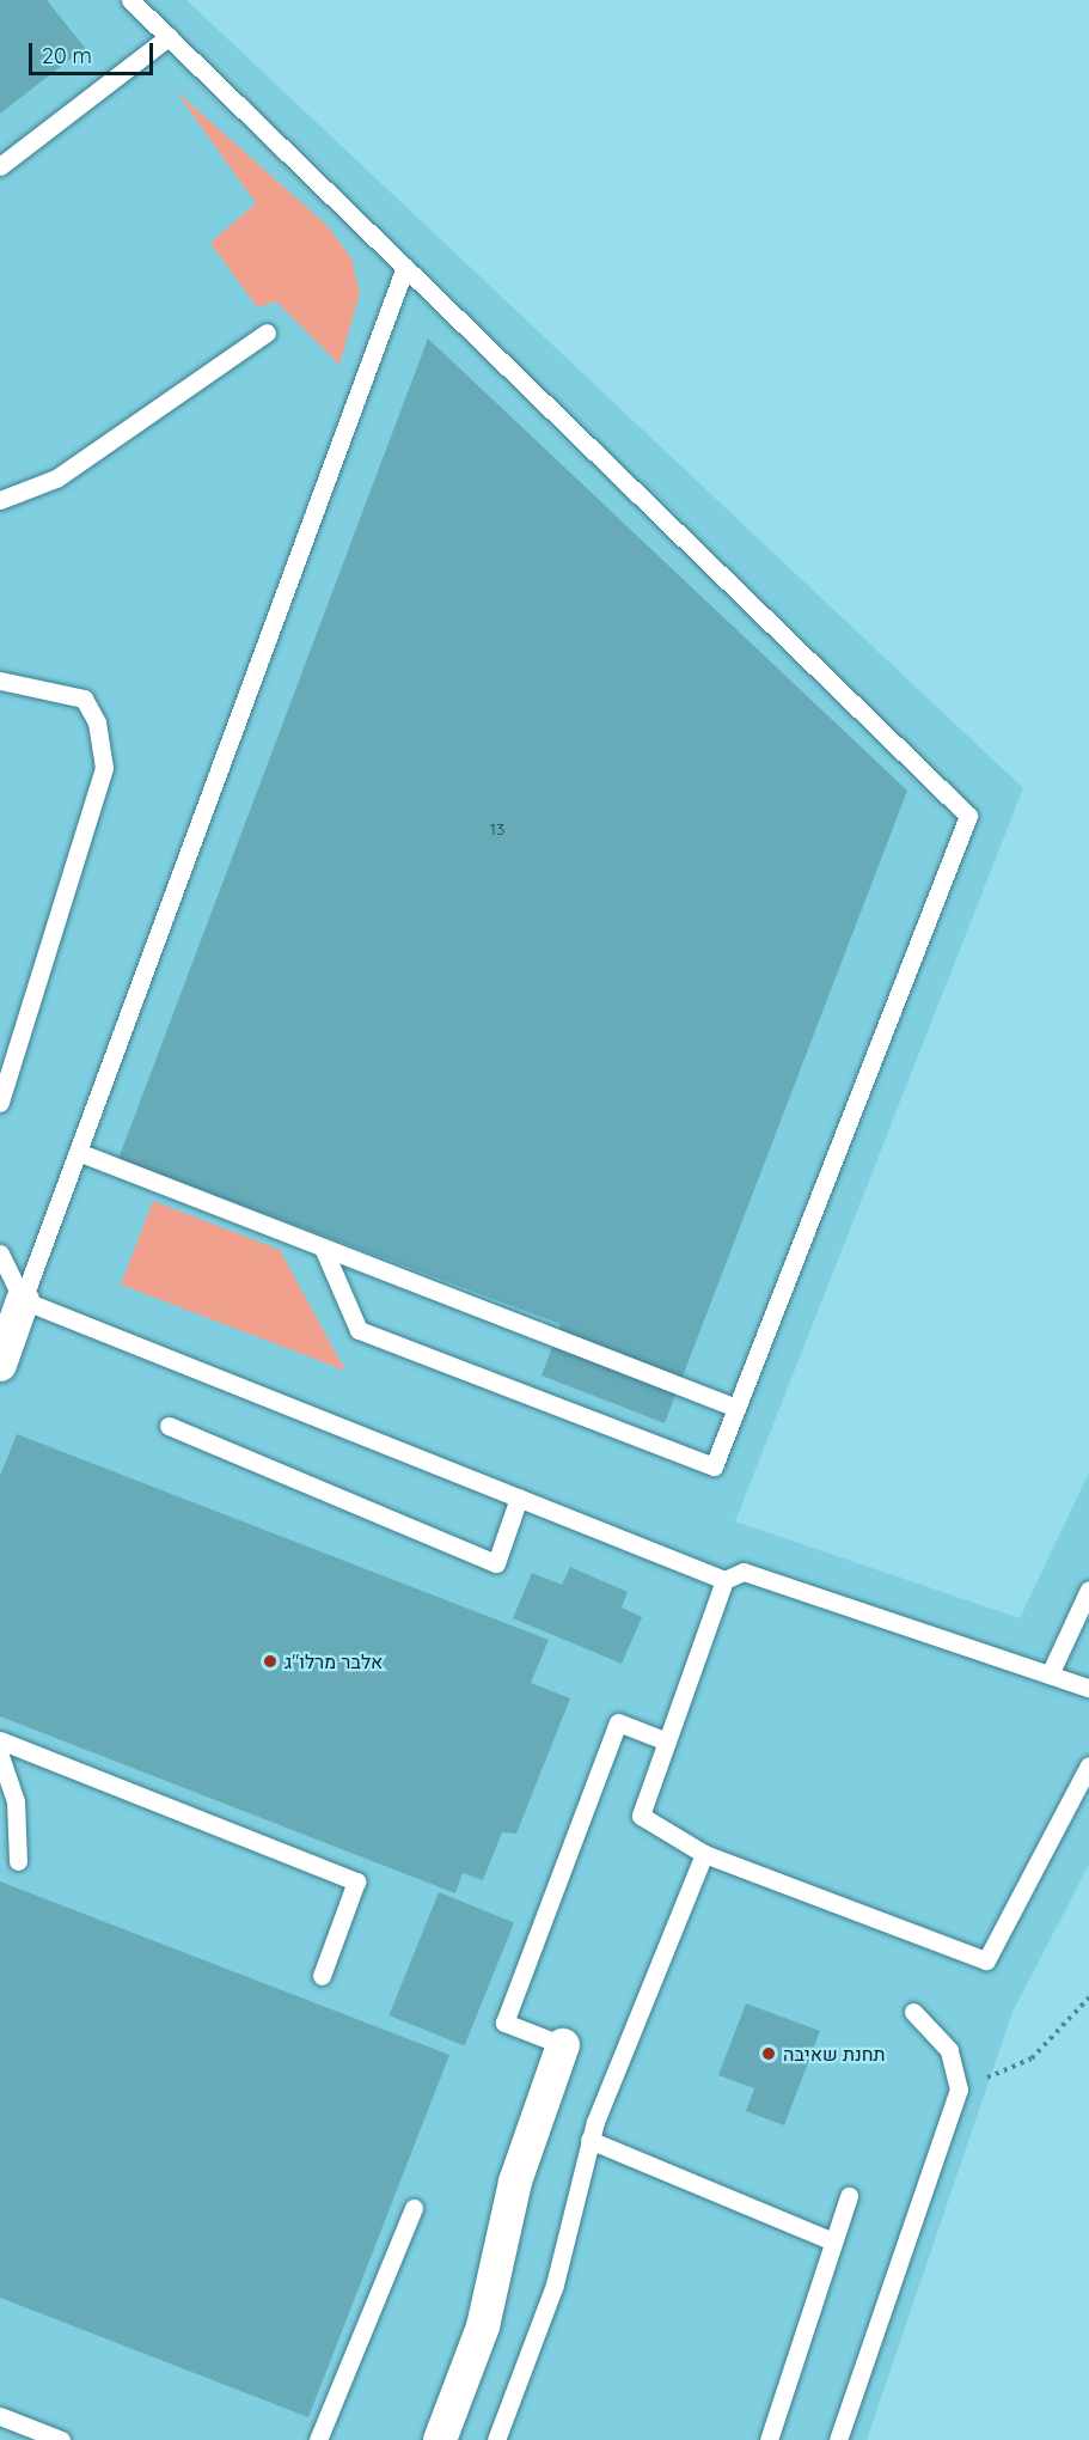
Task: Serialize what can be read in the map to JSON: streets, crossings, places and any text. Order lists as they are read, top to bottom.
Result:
{
  "places": ["אלבר מרלו\"ג", "תחנת שאיבה"],
  "house_numbers": ["13"],
  "scale_bar": "20 m"
}
